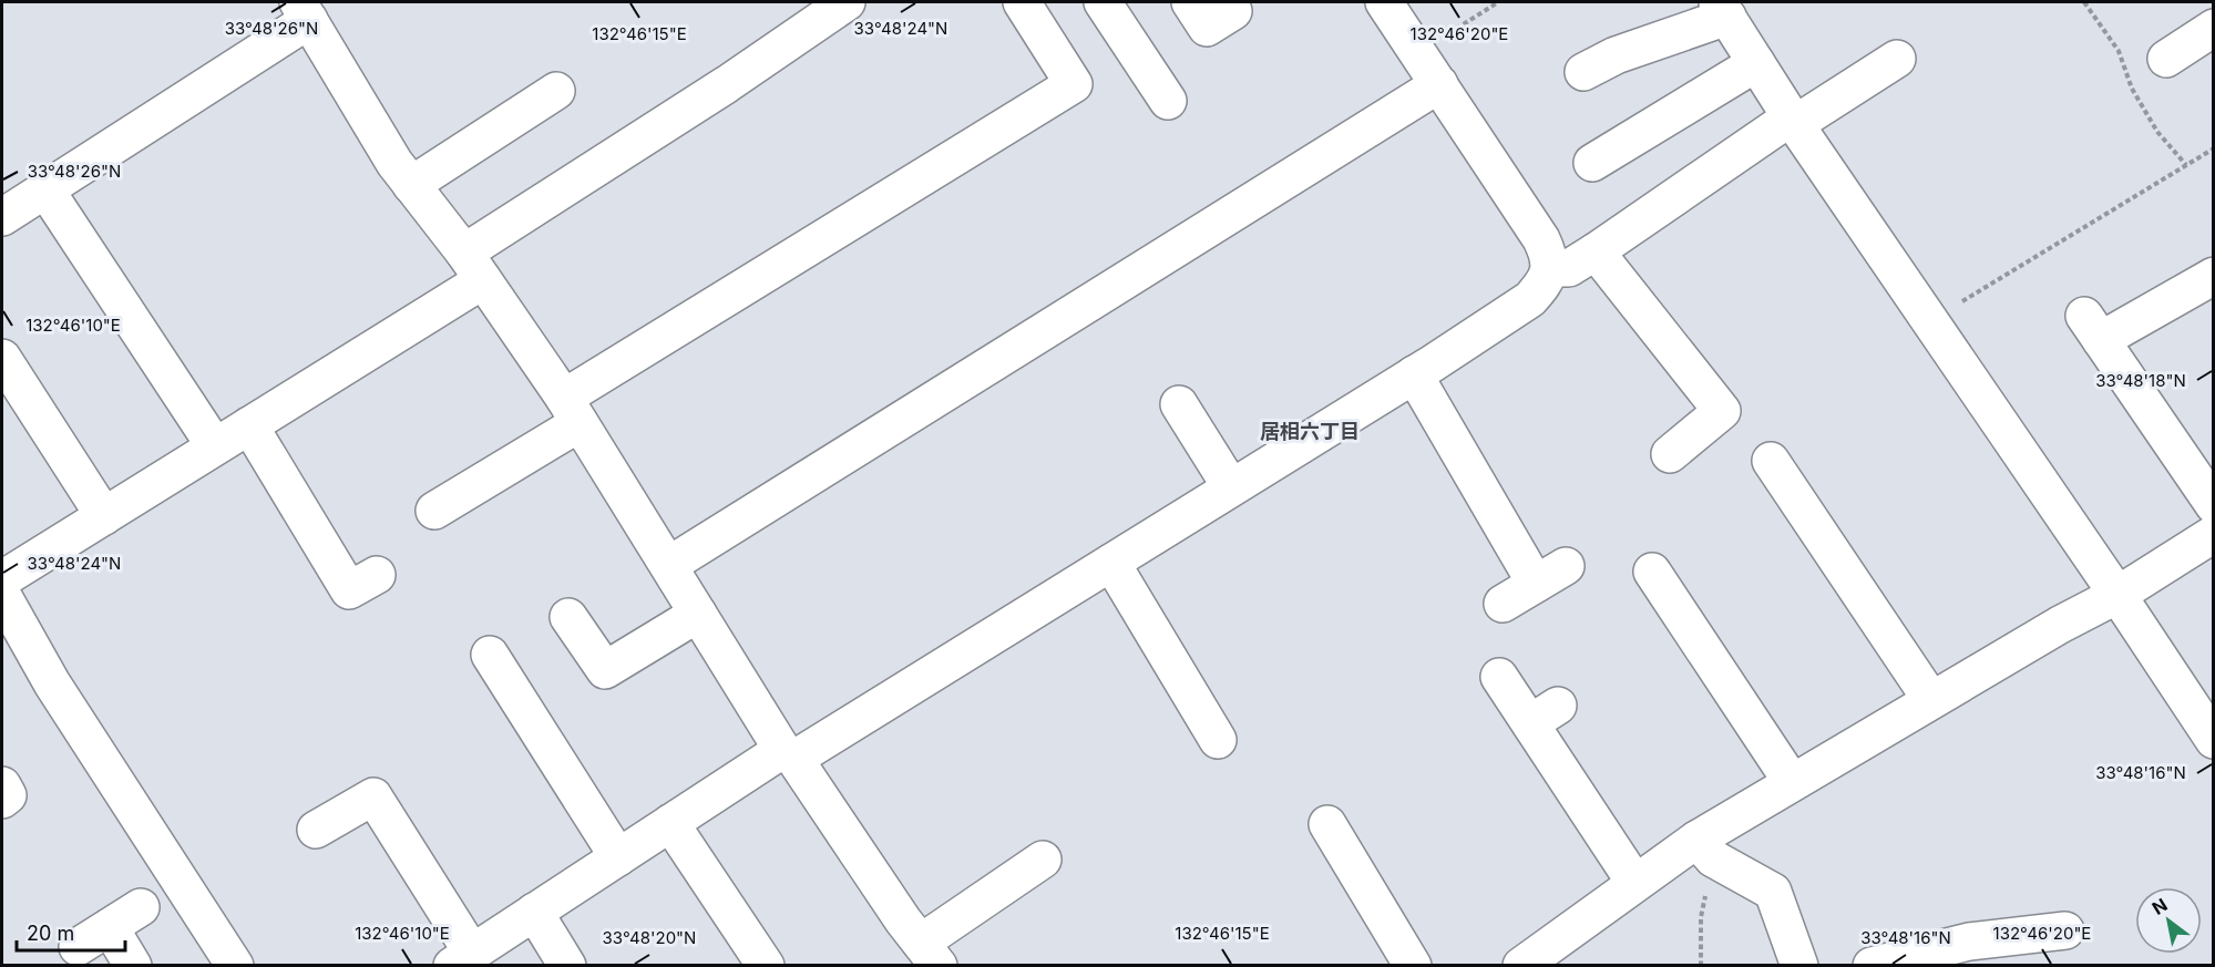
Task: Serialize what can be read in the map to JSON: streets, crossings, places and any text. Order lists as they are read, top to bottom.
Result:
{
  "districts": ["居相六丁目"],
  "scale_bar": "20 m",
  "north": "top left",
  "coordinates": [
    "33°48'26\"N",
    "33°48'24\"N",
    "132°46'15\"E",
    "132°46'20\"E",
    "132°46'10\"E",
    "33°48'18\"N",
    "33°48'16\"N",
    "33°48'20\"N"
  ]
}
